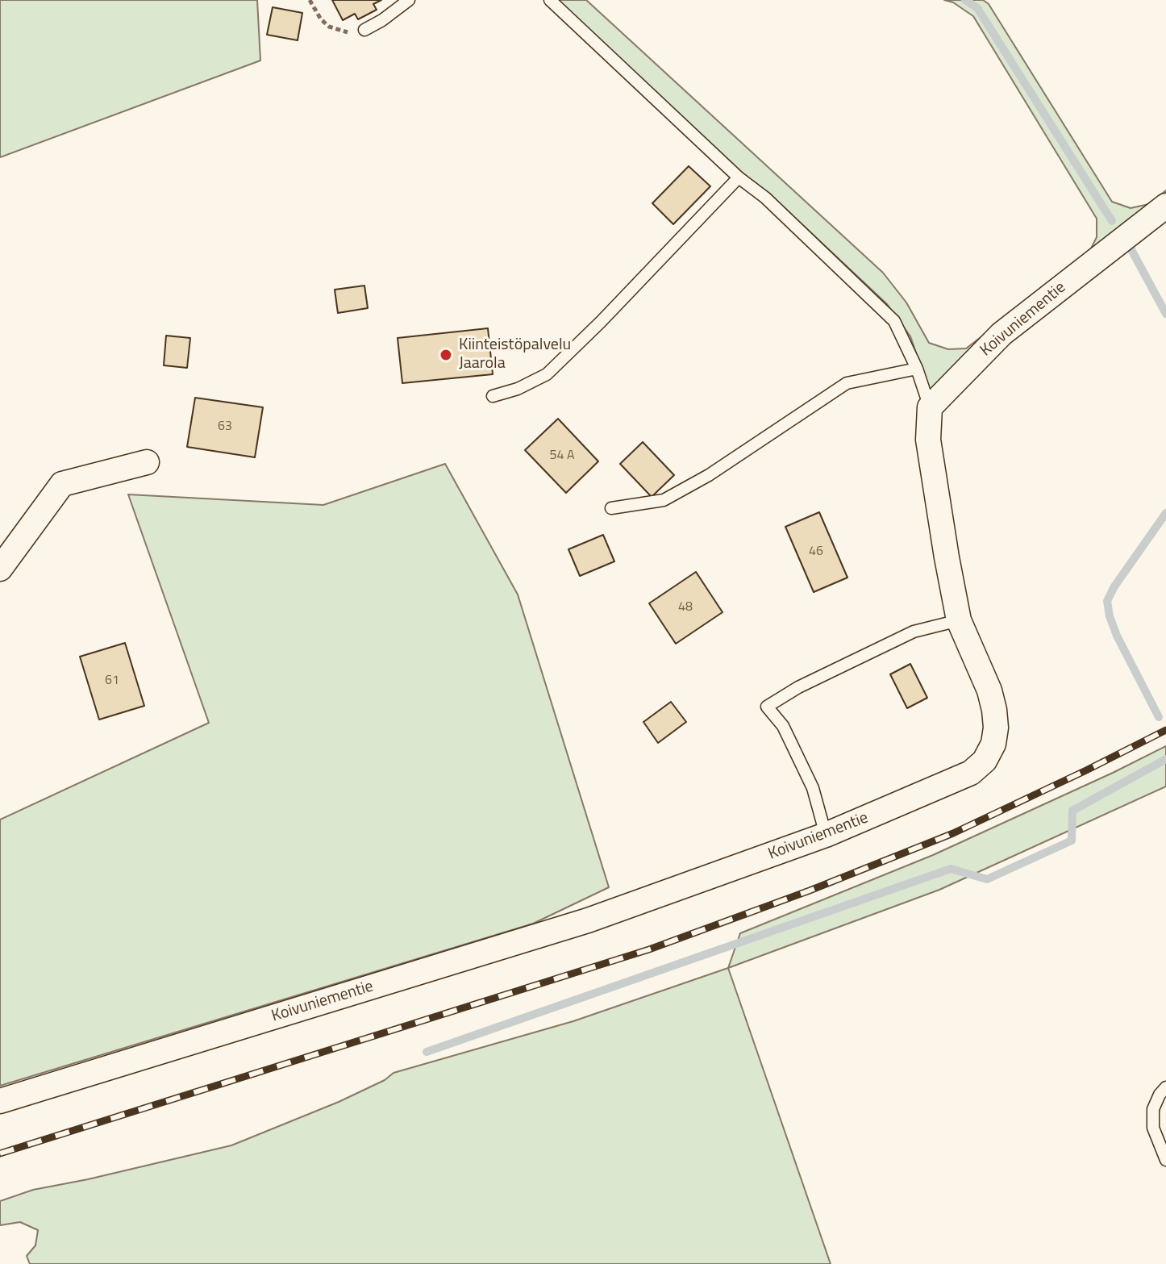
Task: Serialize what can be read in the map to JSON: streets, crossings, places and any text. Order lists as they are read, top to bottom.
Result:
{
  "streets": {
    "street": ["Koivuniementie"]
  },
  "places": ["Kiinteistöpalvelu Jaarola"],
  "house_numbers": [
    "63",
    "54 A",
    "46",
    "48",
    "61"
  ]
}
